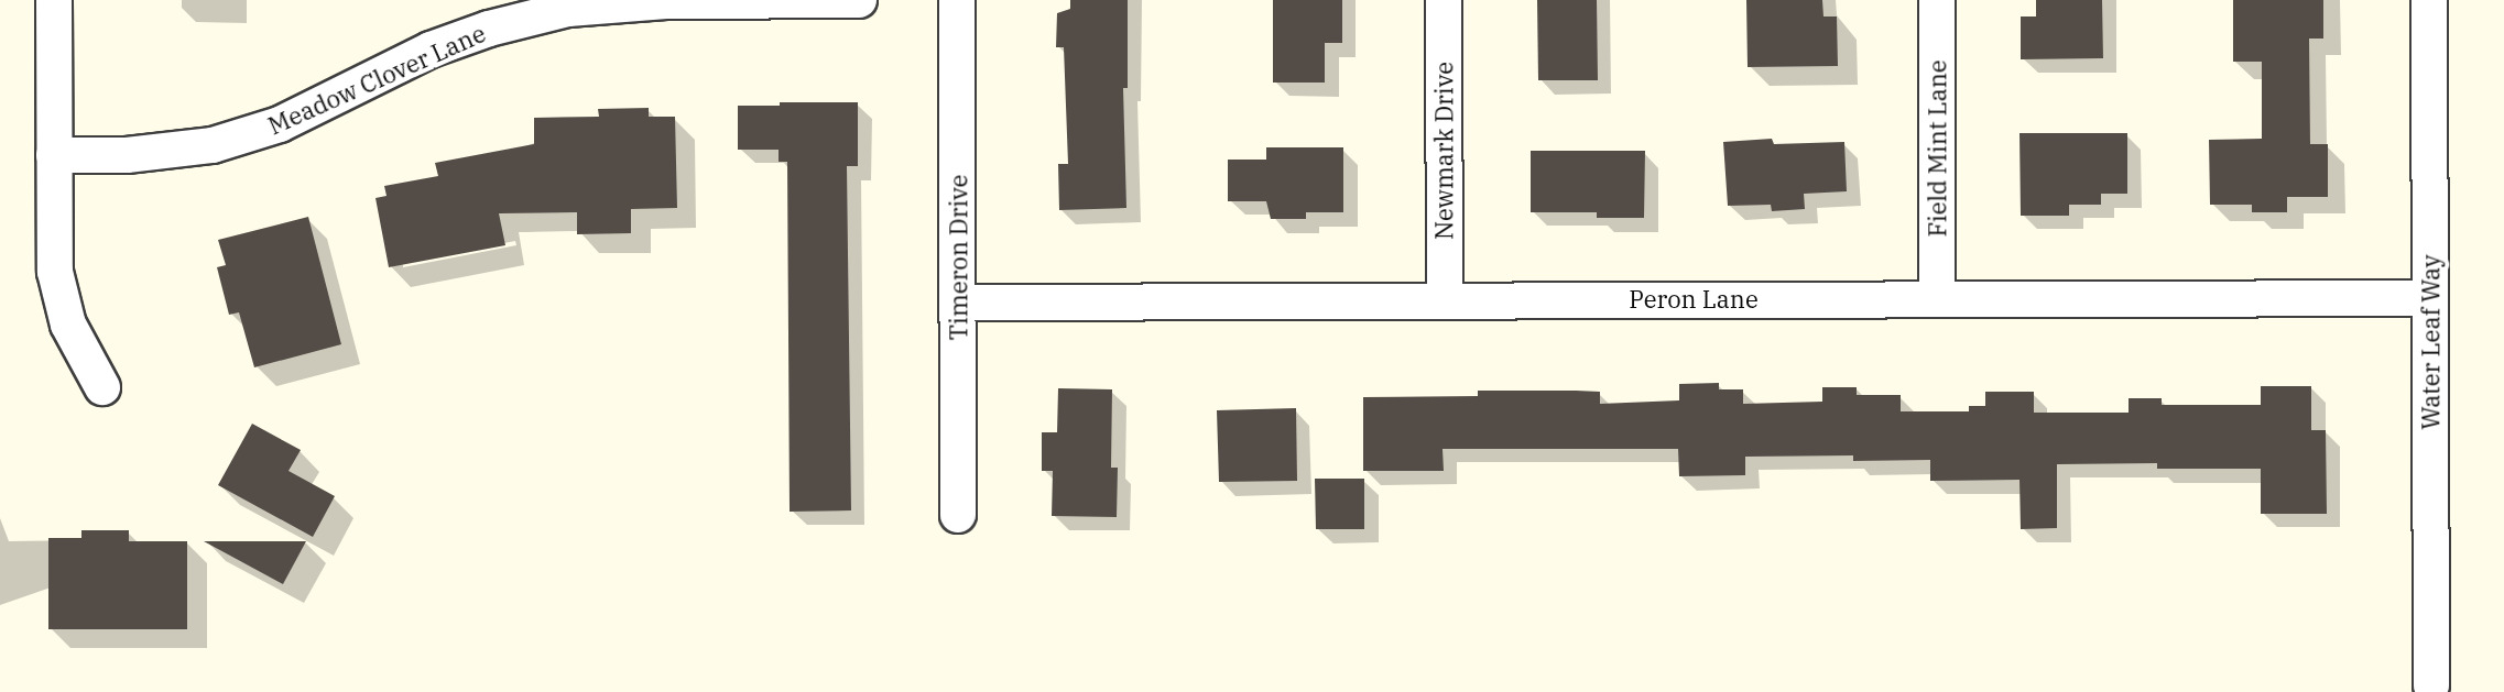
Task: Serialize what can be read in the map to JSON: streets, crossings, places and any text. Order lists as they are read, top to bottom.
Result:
{
  "streets": {
    "street": [
      "Meadow Clover Lane",
      "Field Mint Lane",
      "Newmark Drive",
      "Timeron Drive",
      "Peron Lane",
      "Water Leaf Way"
    ]
  },
  "crossings": [
    ["Field Mint Lane", "Peron Lane"],
    ["Newmark Drive", "Peron Lane"],
    ["Timeron Drive", "Peron Lane"],
    ["Peron Lane", "Water Leaf Way"]
  ]
}
